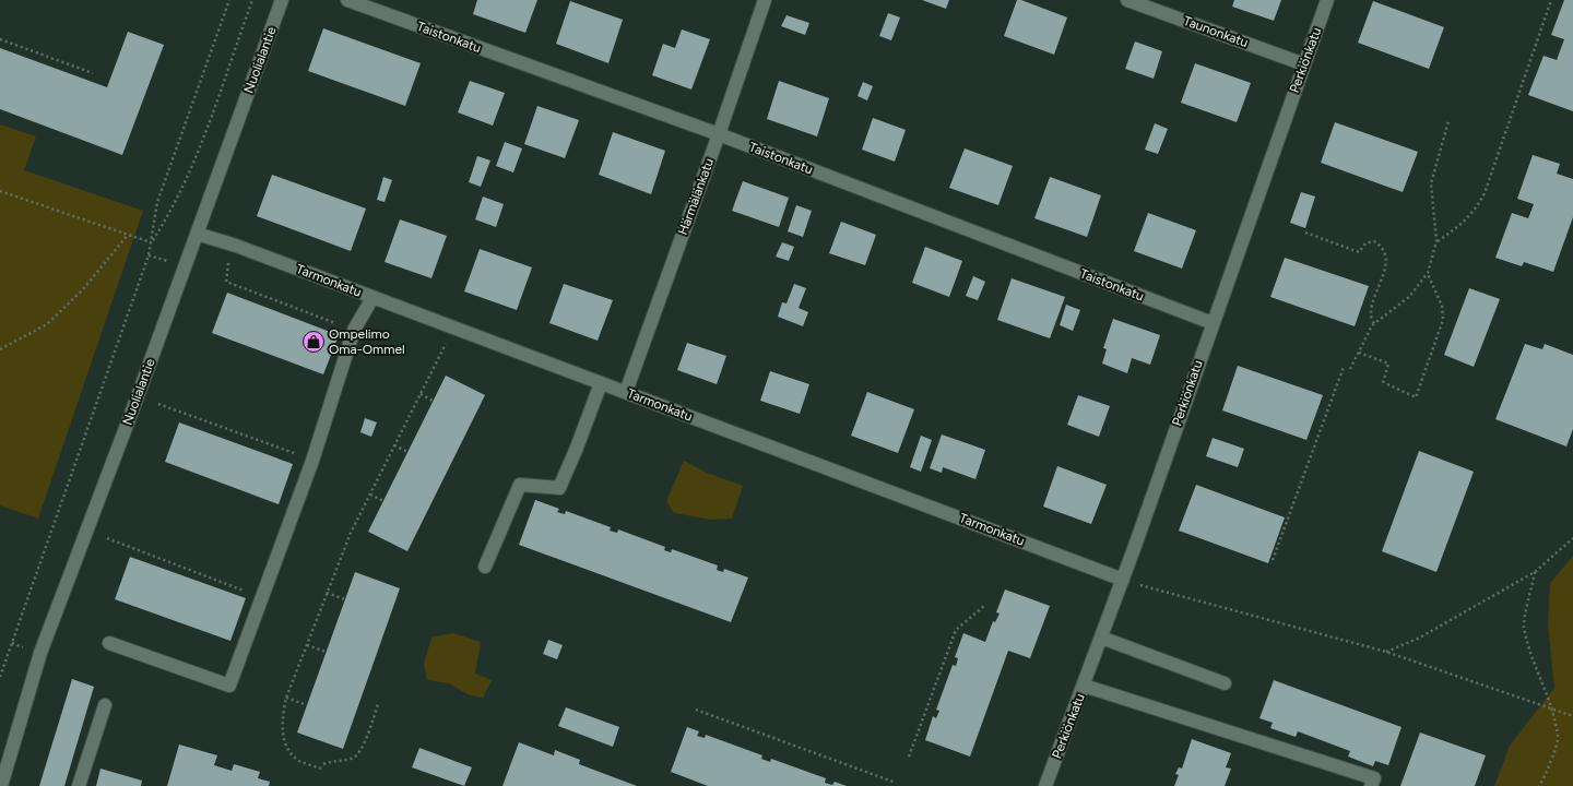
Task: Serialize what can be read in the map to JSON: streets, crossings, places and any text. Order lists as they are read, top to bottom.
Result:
{
  "streets": {
    "street": [
      "Taunonkatu",
      "Taistonkatu",
      "Nuolialantie",
      "Perkiönkatu",
      "Härmälänkatu",
      "Tarmonkatu"
    ]
  },
  "crossings": [
    ["Taunonkatu", "Perkiönkatu"],
    ["Taistonkatu", "Perkiönkatu"],
    ["Taistonkatu", "Härmälänkatu"],
    ["Nuolialantie", "Tarmonkatu"],
    ["Perkiönkatu", "Tarmonkatu"],
    ["Härmälänkatu", "Tarmonkatu"]
  ],
  "places": {
    "shop": ["Ompelimo Oma-Ommel"]
  }
}
